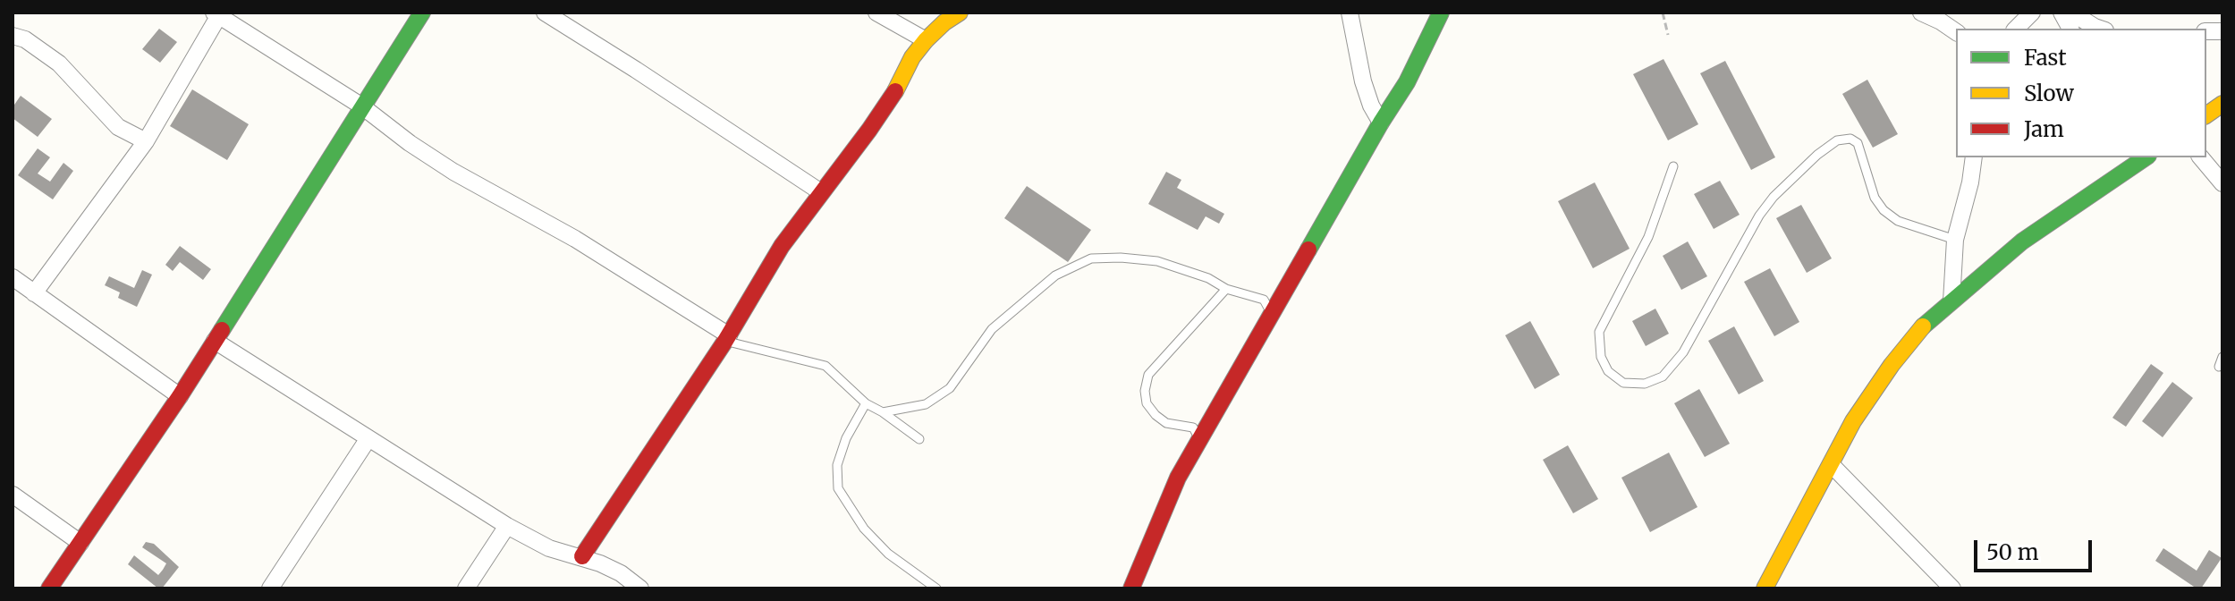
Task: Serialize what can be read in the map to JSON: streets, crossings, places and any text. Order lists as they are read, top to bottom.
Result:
{
  "legend": ["Fast", "Slow", "Jam"],
  "scale_bar": "50 m"
}
